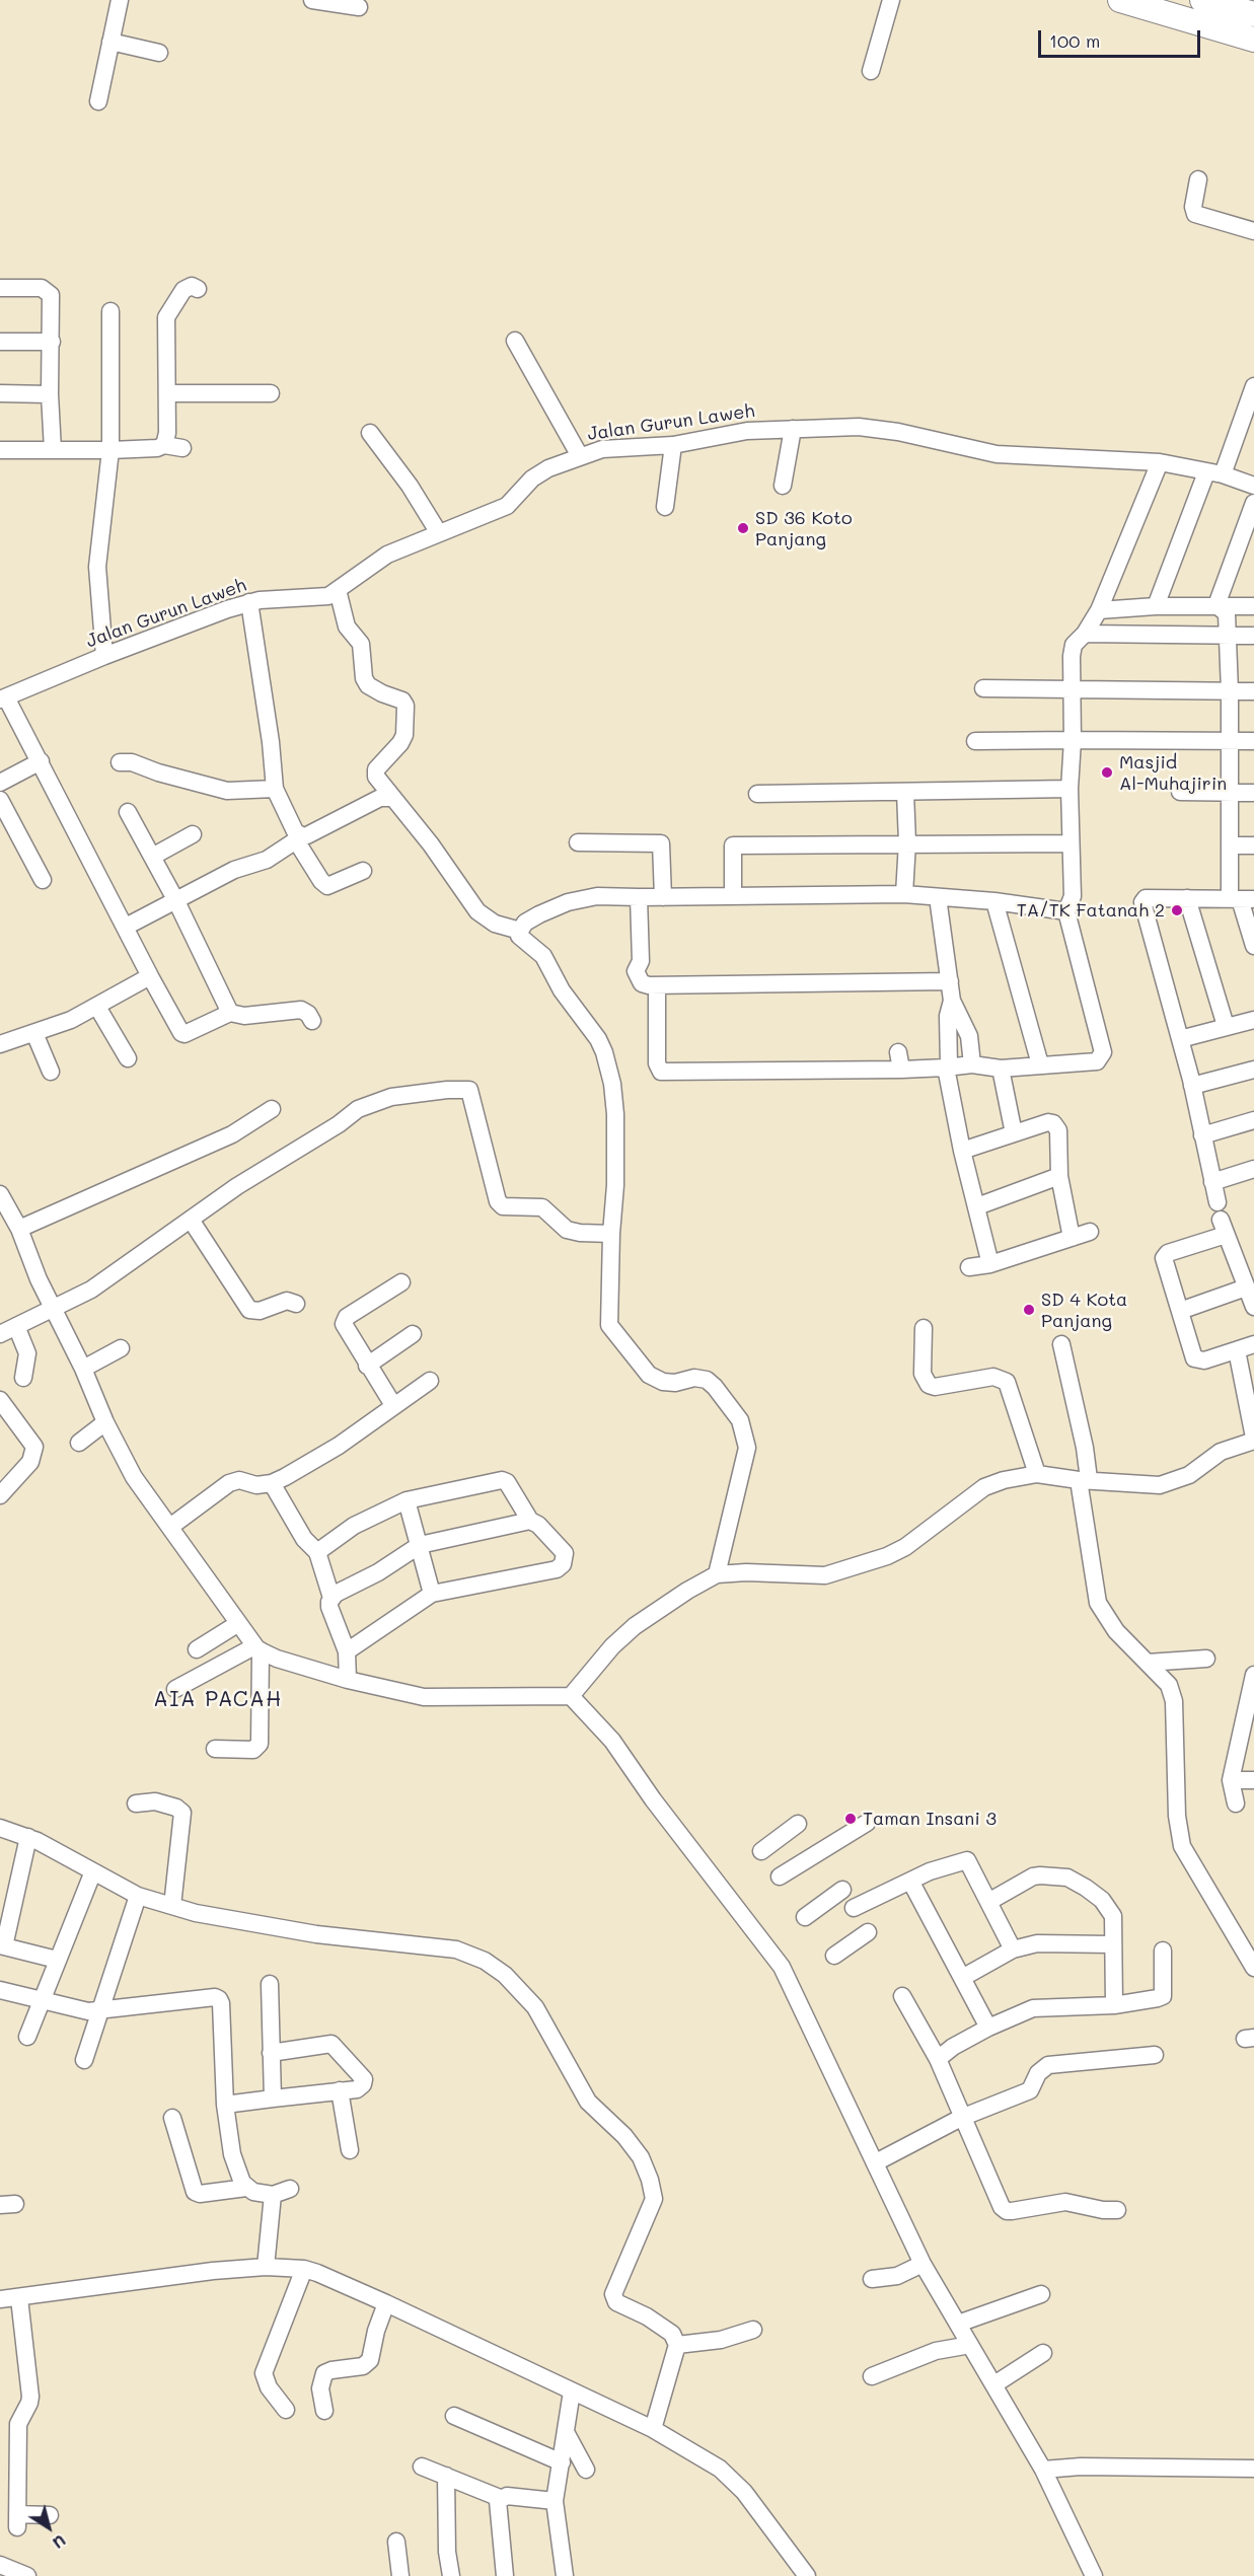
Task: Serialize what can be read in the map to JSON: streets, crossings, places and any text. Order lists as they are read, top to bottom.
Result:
{
  "streets": {
    "street": ["Jalan Gurun Laweh"]
  },
  "districts": ["AIA PACAH"],
  "places": [
    "SD 36 Koto Panjang",
    "Masjid Al-Muhajirin",
    "TA/TK Fatanah 2",
    "SD 4 Kota Panjang",
    "Taman Insani 3"
  ],
  "scale_bar": "100 m",
  "north": "bottom right"
}
